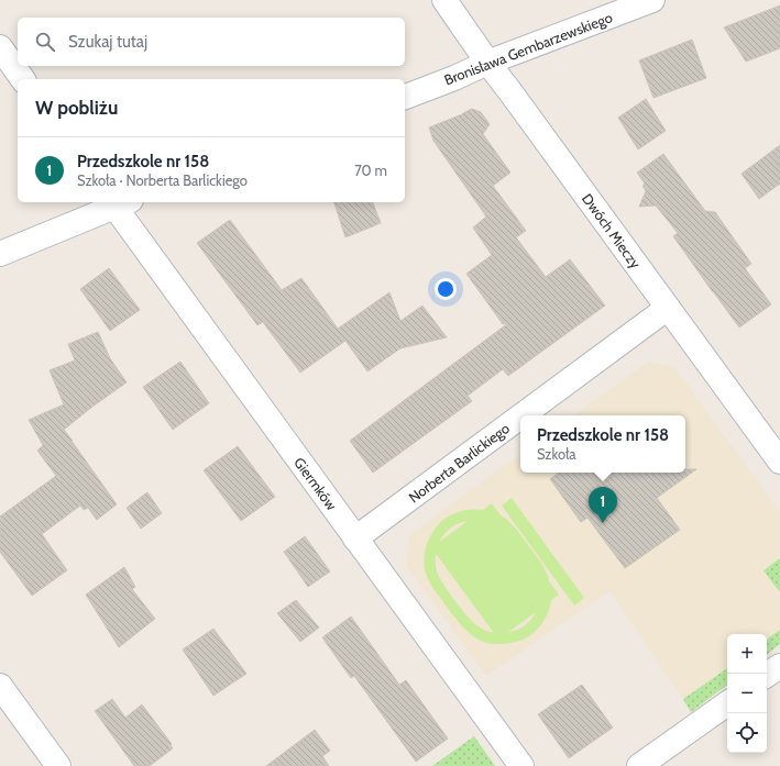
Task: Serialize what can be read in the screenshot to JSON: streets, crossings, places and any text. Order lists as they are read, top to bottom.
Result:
{
  "streets": {
    "street": [
      "Bronisława Gembarzewskiego",
      "Dwóch Mieczy",
      "Norberta Barlickiego",
      "Giermków"
    ]
  },
  "crossings": [
    ["Bronisława Gembarzewskiego", "Dwóch Mieczy"],
    ["Dwóch Mieczy", "Norberta Barlickiego"],
    ["Norberta Barlickiego", "Giermków"]
  ],
  "page": {
    "search": "Szukaj tutaj",
    "heading": "W pobliżu",
    "list": [
      {
        "mark": "1",
        "name": "Przedszkole nr 158",
        "note": "Szkoła · Norberta Barlickiego",
        "value": "70 m"
      }
    ],
    "popup": ["Przedszkole nr 158", "Szkoła"],
    "pins": "1",
    "map_buttons": ["+", "−"]
  }
}
